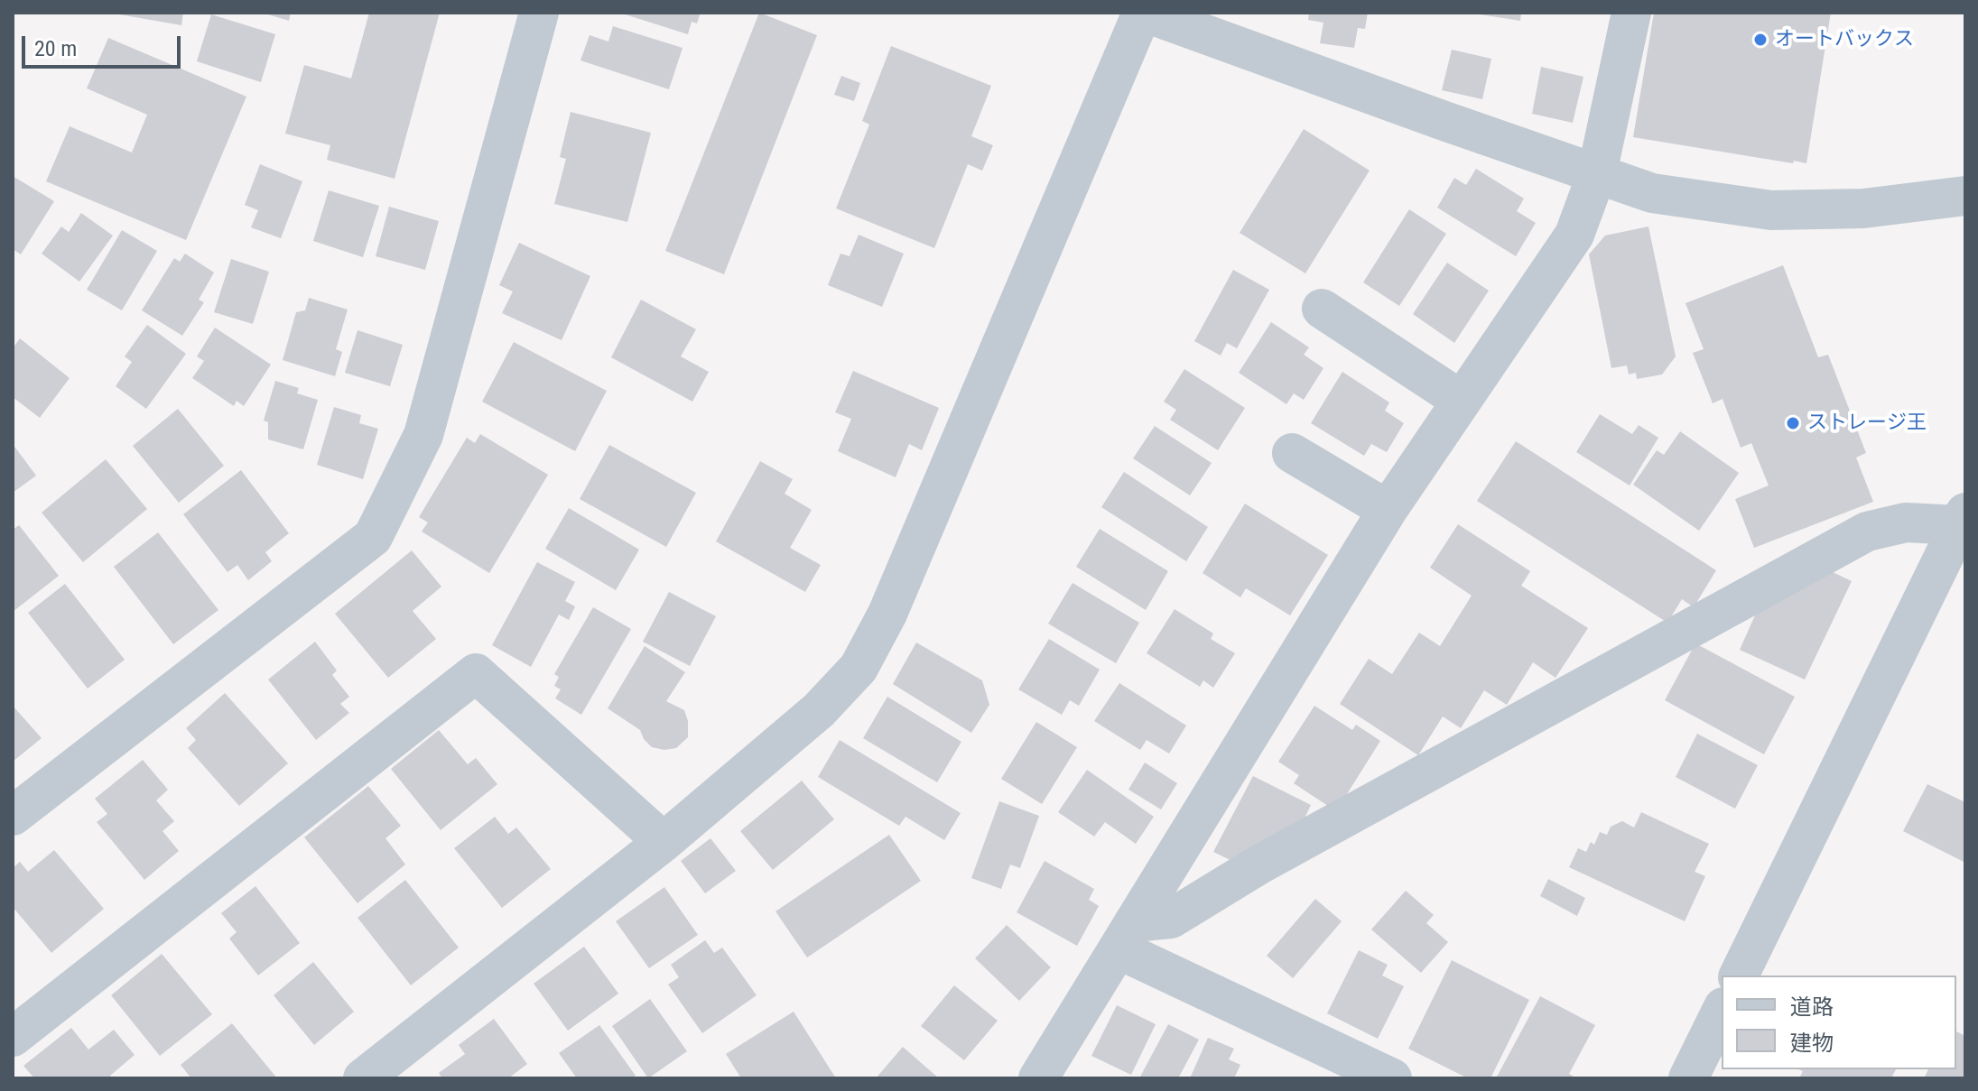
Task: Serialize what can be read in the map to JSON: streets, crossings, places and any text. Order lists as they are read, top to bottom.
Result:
{
  "places": ["オートバックス", "ストレージ王"],
  "legend": ["道路", "建物"],
  "scale_bar": "20 m"
}
